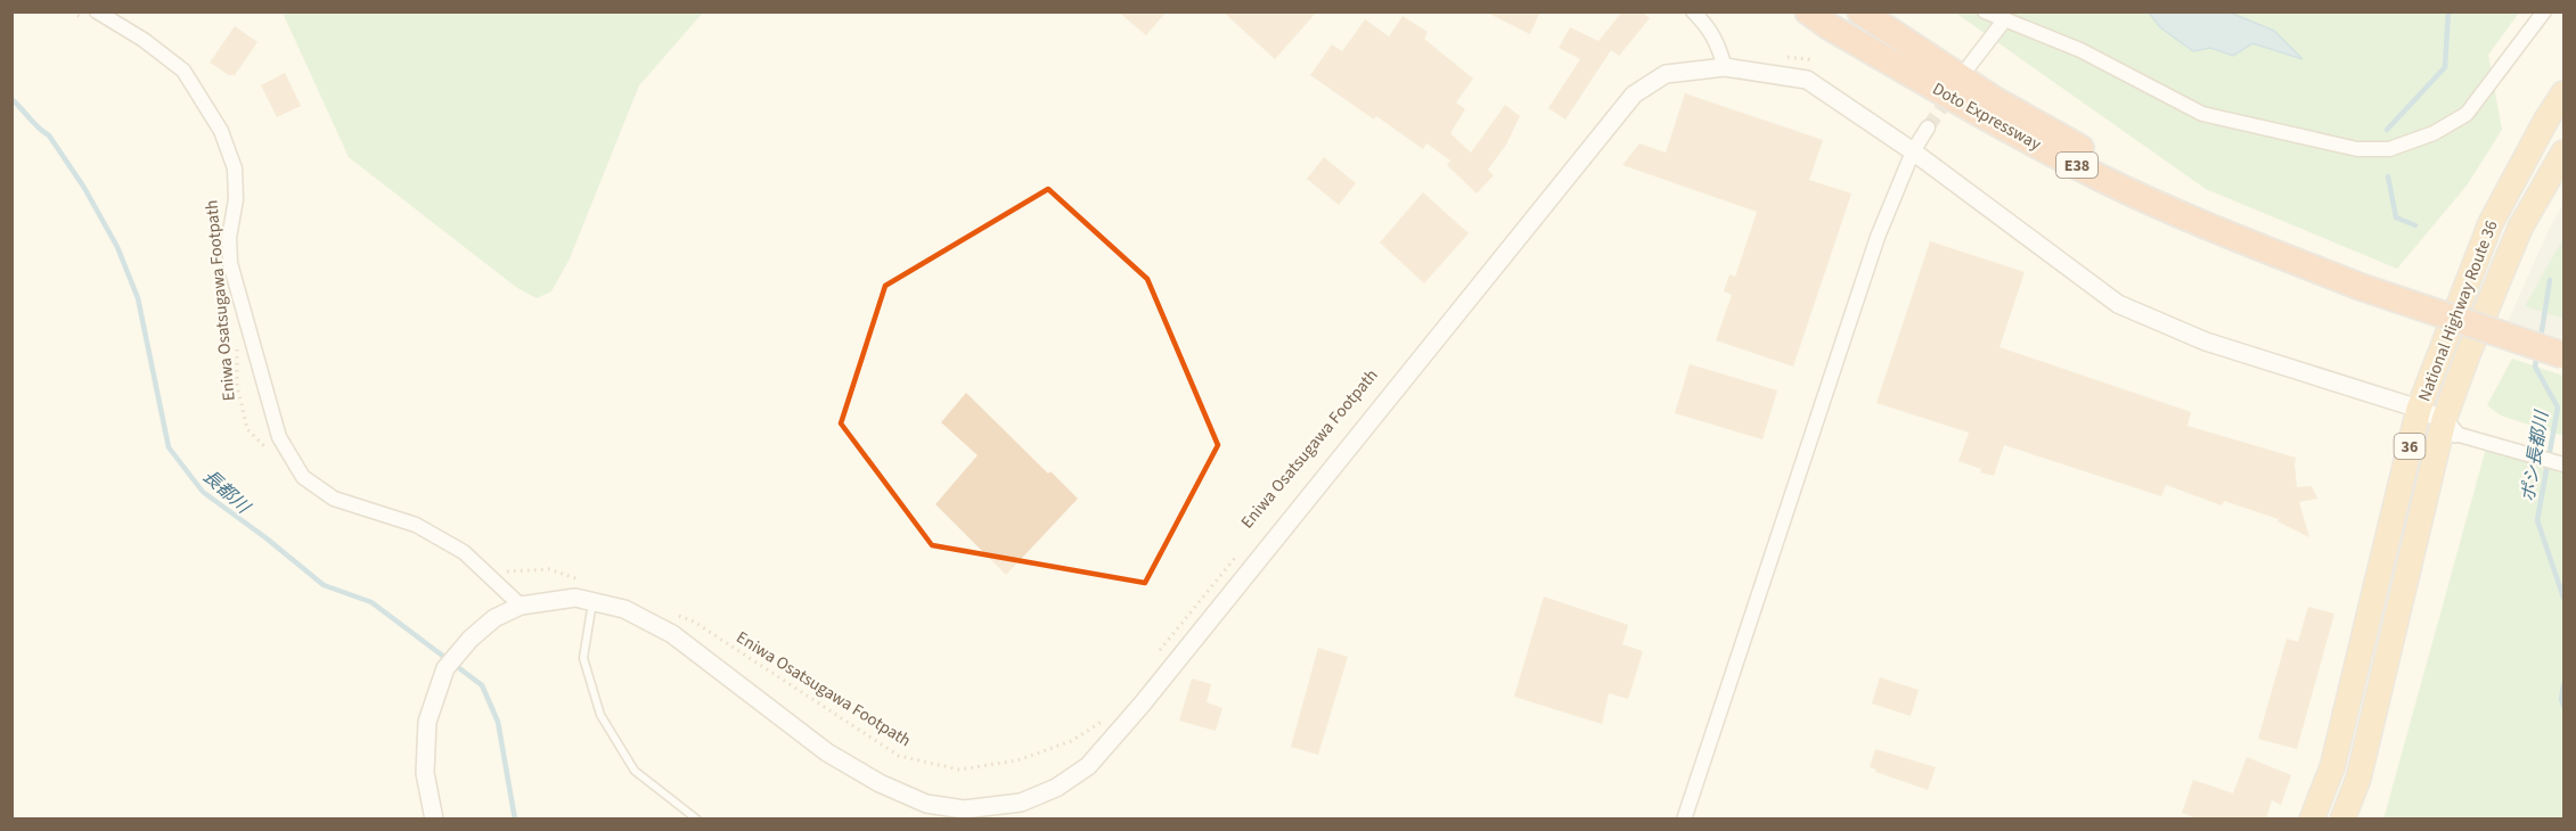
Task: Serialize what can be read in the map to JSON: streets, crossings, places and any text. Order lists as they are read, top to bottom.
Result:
{
  "streets": {
    "highway": [
      "Doto Expressway",
      "E38",
      "National Highway Route 36",
      "36"
    ],
    "path": ["Eniwa Osatsugawa Footpath"]
  },
  "water": ["ポシ長都川", "長都川"]
}
